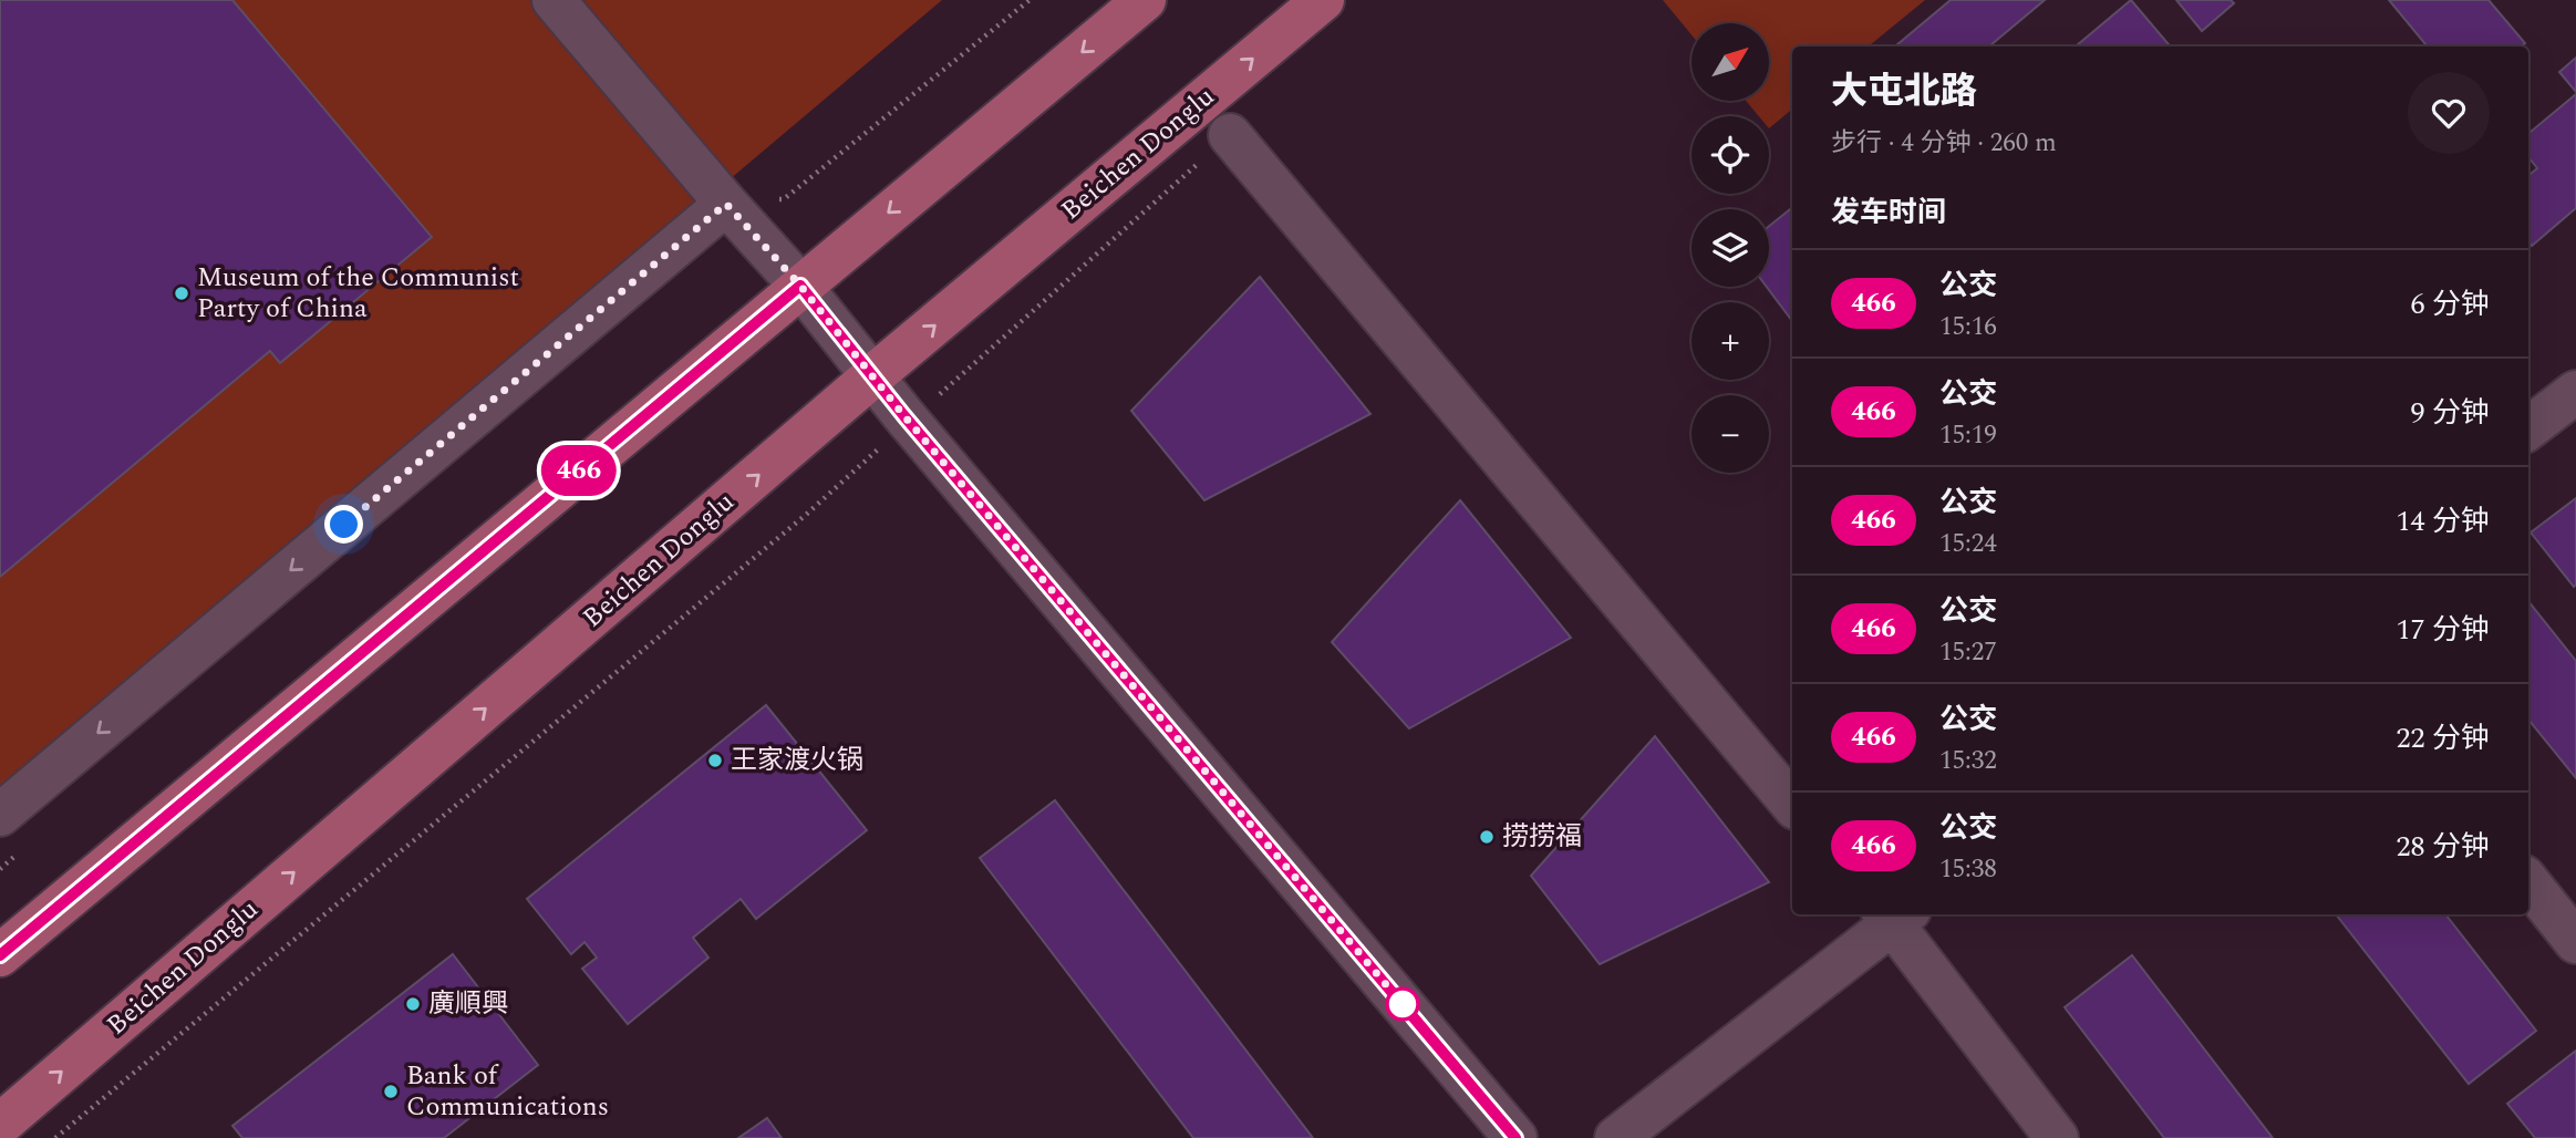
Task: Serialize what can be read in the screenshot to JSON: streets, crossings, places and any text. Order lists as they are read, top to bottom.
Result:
{
  "streets": {
    "main road": ["Beichen Donglu"]
  },
  "places": [
    "Museum of the Communist Party of China",
    "王家渡火锅",
    "捞捞福",
    "廣順興",
    "Bank of Communications"
  ],
  "lines": ["bus line 466"],
  "north": "top right",
  "page": {
    "on_map": "466",
    "map_buttons": ["+", "−"],
    "heading": [
      ["大屯北路", "步行 · 4 分钟 · 260 m"],
      "发车时间"
    ],
    "list": [
      {
        "mark": "466",
        "name": "公交",
        "note": "15:16",
        "value": "6 分钟"
      },
      {
        "mark": "466",
        "name": "公交",
        "note": "15:19",
        "value": "9 分钟"
      },
      {
        "mark": "466",
        "name": "公交",
        "note": "15:24",
        "value": "14 分钟"
      },
      {
        "mark": "466",
        "name": "公交",
        "note": "15:27",
        "value": "17 分钟"
      },
      {
        "mark": "466",
        "name": "公交",
        "note": "15:32",
        "value": "22 分钟"
      },
      {
        "mark": "466",
        "name": "公交",
        "note": "15:38",
        "value": "28 分钟"
      }
    ]
  }
}
